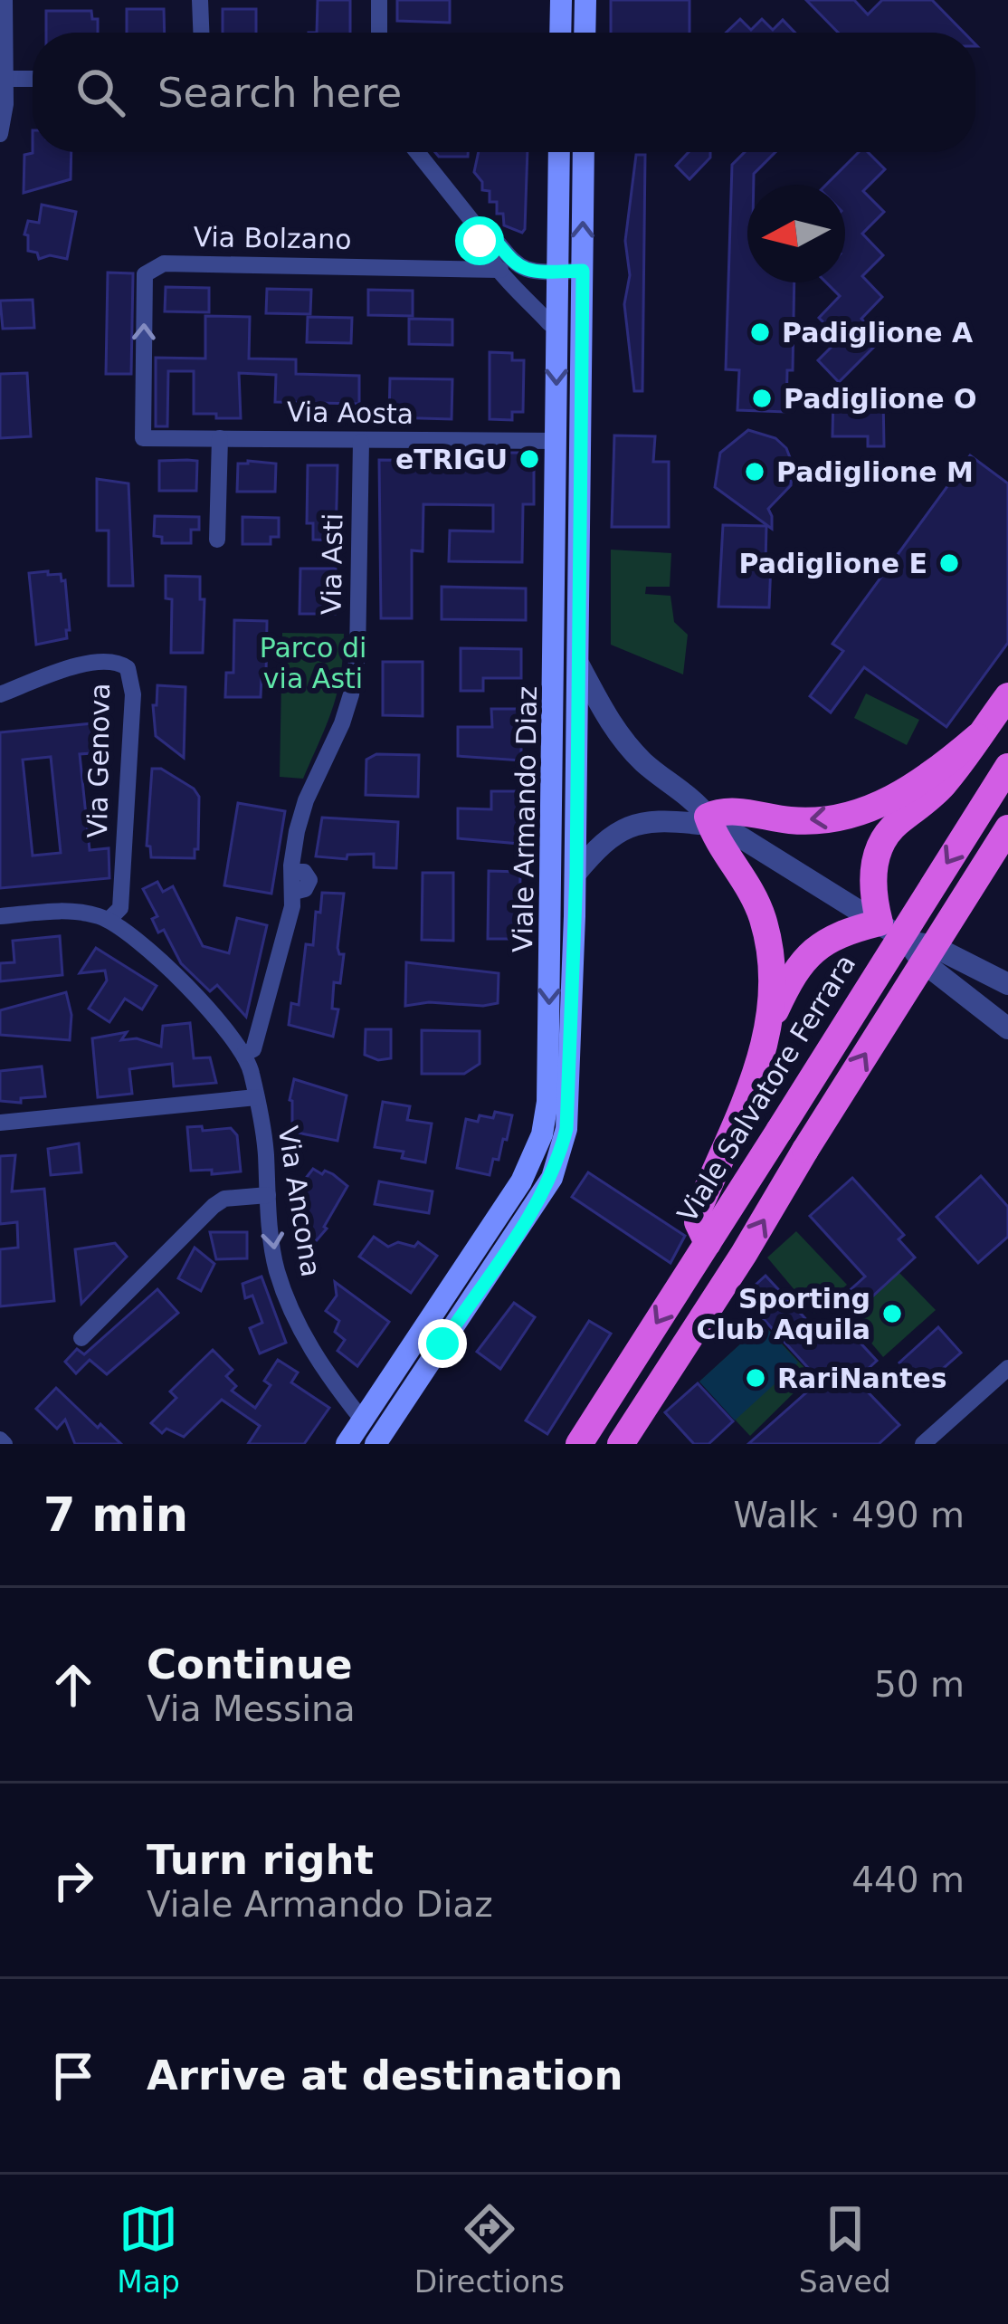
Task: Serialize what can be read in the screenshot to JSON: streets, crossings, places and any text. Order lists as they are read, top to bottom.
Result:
{
  "streets": {
    "highway": ["Viale Salvatore Ferrara"],
    "main road": ["Viale Armando Diaz"],
    "street": [
      "Via Bolzano",
      "Via Aosta",
      "Via Asti",
      "Via Genova",
      "Via Ancona"
    ]
  },
  "crossings": [
    ["Via Bolzano", "Via Aosta"],
    ["Via Aosta", "Via Asti"],
    ["Via Aosta", "Viale Armando Diaz"],
    ["Via Asti", "Via Ancona"],
    ["Viale Armando Diaz", "Via Ancona"]
  ],
  "one_way": ["Via Ancona"],
  "parks": ["Parco di via Asti"],
  "places": [
    "Padiglione A",
    "Padiglione O",
    "eTRIGU",
    "Padiglione M",
    "Padiglione E",
    "Sporting Club Aquila",
    "RariNantes"
  ],
  "north": "left",
  "page": {
    "search": "Search here",
    "heading": ["7 min", "Walk · 490 m"],
    "list": [
      ["Continue", "Via Messina", "50 m"],
      ["Turn right", "Viale Armando Diaz", "440 m"],
      "Arrive at destination"
    ],
    "nav": ["Map", "Directions", "Saved"]
  }
}
